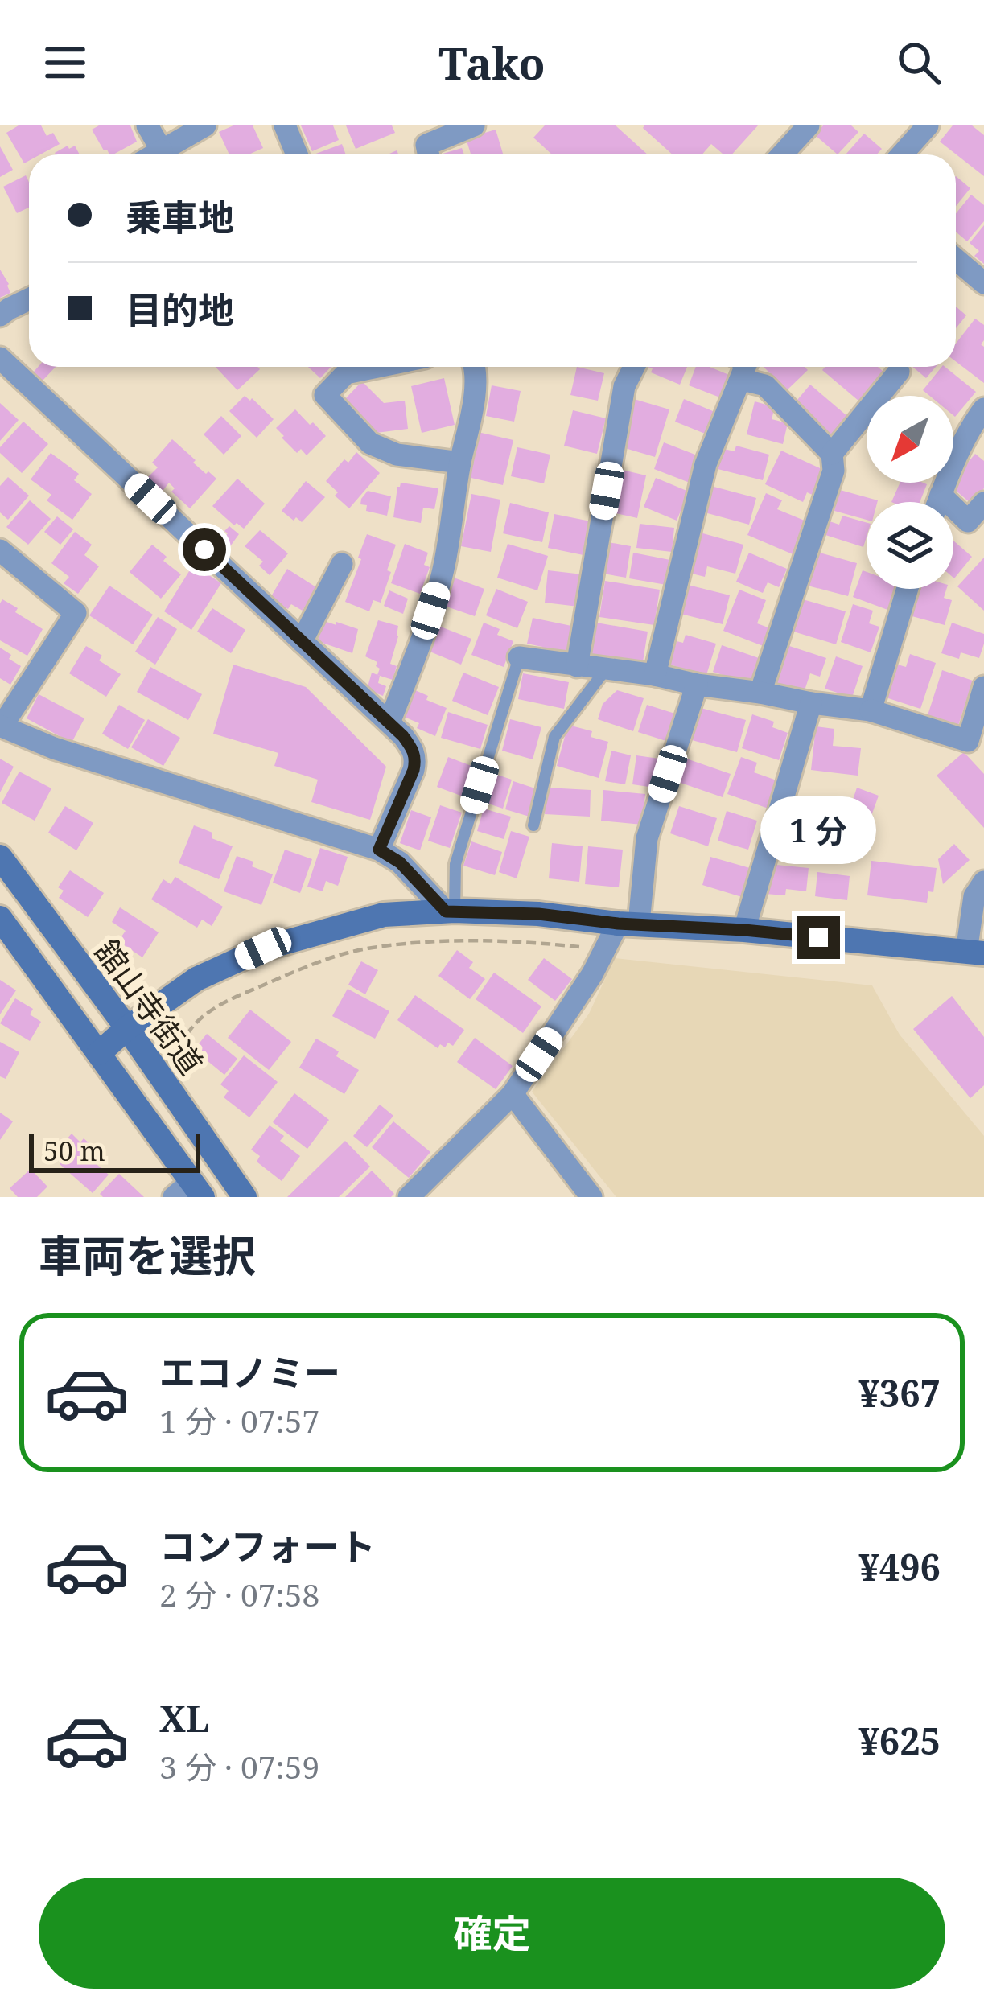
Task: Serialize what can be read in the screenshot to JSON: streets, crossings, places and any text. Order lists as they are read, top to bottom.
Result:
{
  "streets": {
    "street": ["舘山寺街道"]
  },
  "scale_bar": "50 m",
  "north": "bottom left",
  "page": {
    "header": "Tako",
    "banner": ["乗車地", "目的地"],
    "bubble": "1 分",
    "scale": "50 m",
    "heading": "車両を選択",
    "list": [
      {
        "name": "エコノミー",
        "note": "1 分 · 07:57",
        "value": "¥367"
      },
      {
        "name": "コンフォート",
        "note": "2 分 · 07:58",
        "value": "¥496"
      },
      {
        "name": "XL",
        "note": "3 分 · 07:59",
        "value": "¥625"
      }
    ],
    "buttons": "確定"
  }
}
